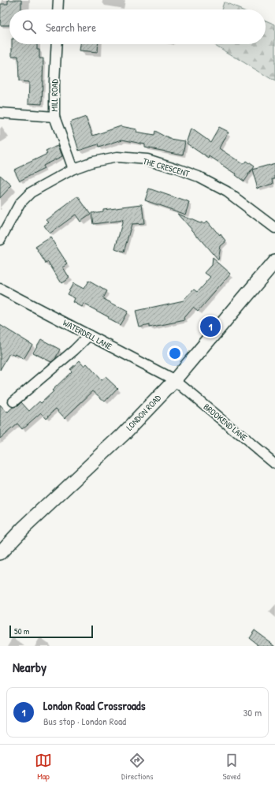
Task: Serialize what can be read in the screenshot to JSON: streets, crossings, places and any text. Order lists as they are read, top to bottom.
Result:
{
  "streets": {
    "main road": ["LONDON ROAD"],
    "street": [
      "MILL ROAD",
      "THE CRESCENT",
      "WATERDELL LANE",
      "BROOKEND LANE"
    ]
  },
  "crossings": [
    ["MILL ROAD", "THE CRESCENT"],
    ["WATERDELL LANE", "LONDON ROAD"],
    ["WATERDELL LANE", "BROOKEND LANE"],
    ["LONDON ROAD", "BROOKEND LANE"]
  ],
  "scale_bar": "50 m",
  "page": {
    "search": "Search here",
    "pins": "1",
    "scale": "50 m",
    "heading": "Nearby",
    "list": [
      {
        "mark": "1",
        "name": "London Road Crossroads",
        "note": "Bus stop · London Road",
        "value": "30 m"
      }
    ],
    "nav": ["Map", "Directions", "Saved"]
  }
}
